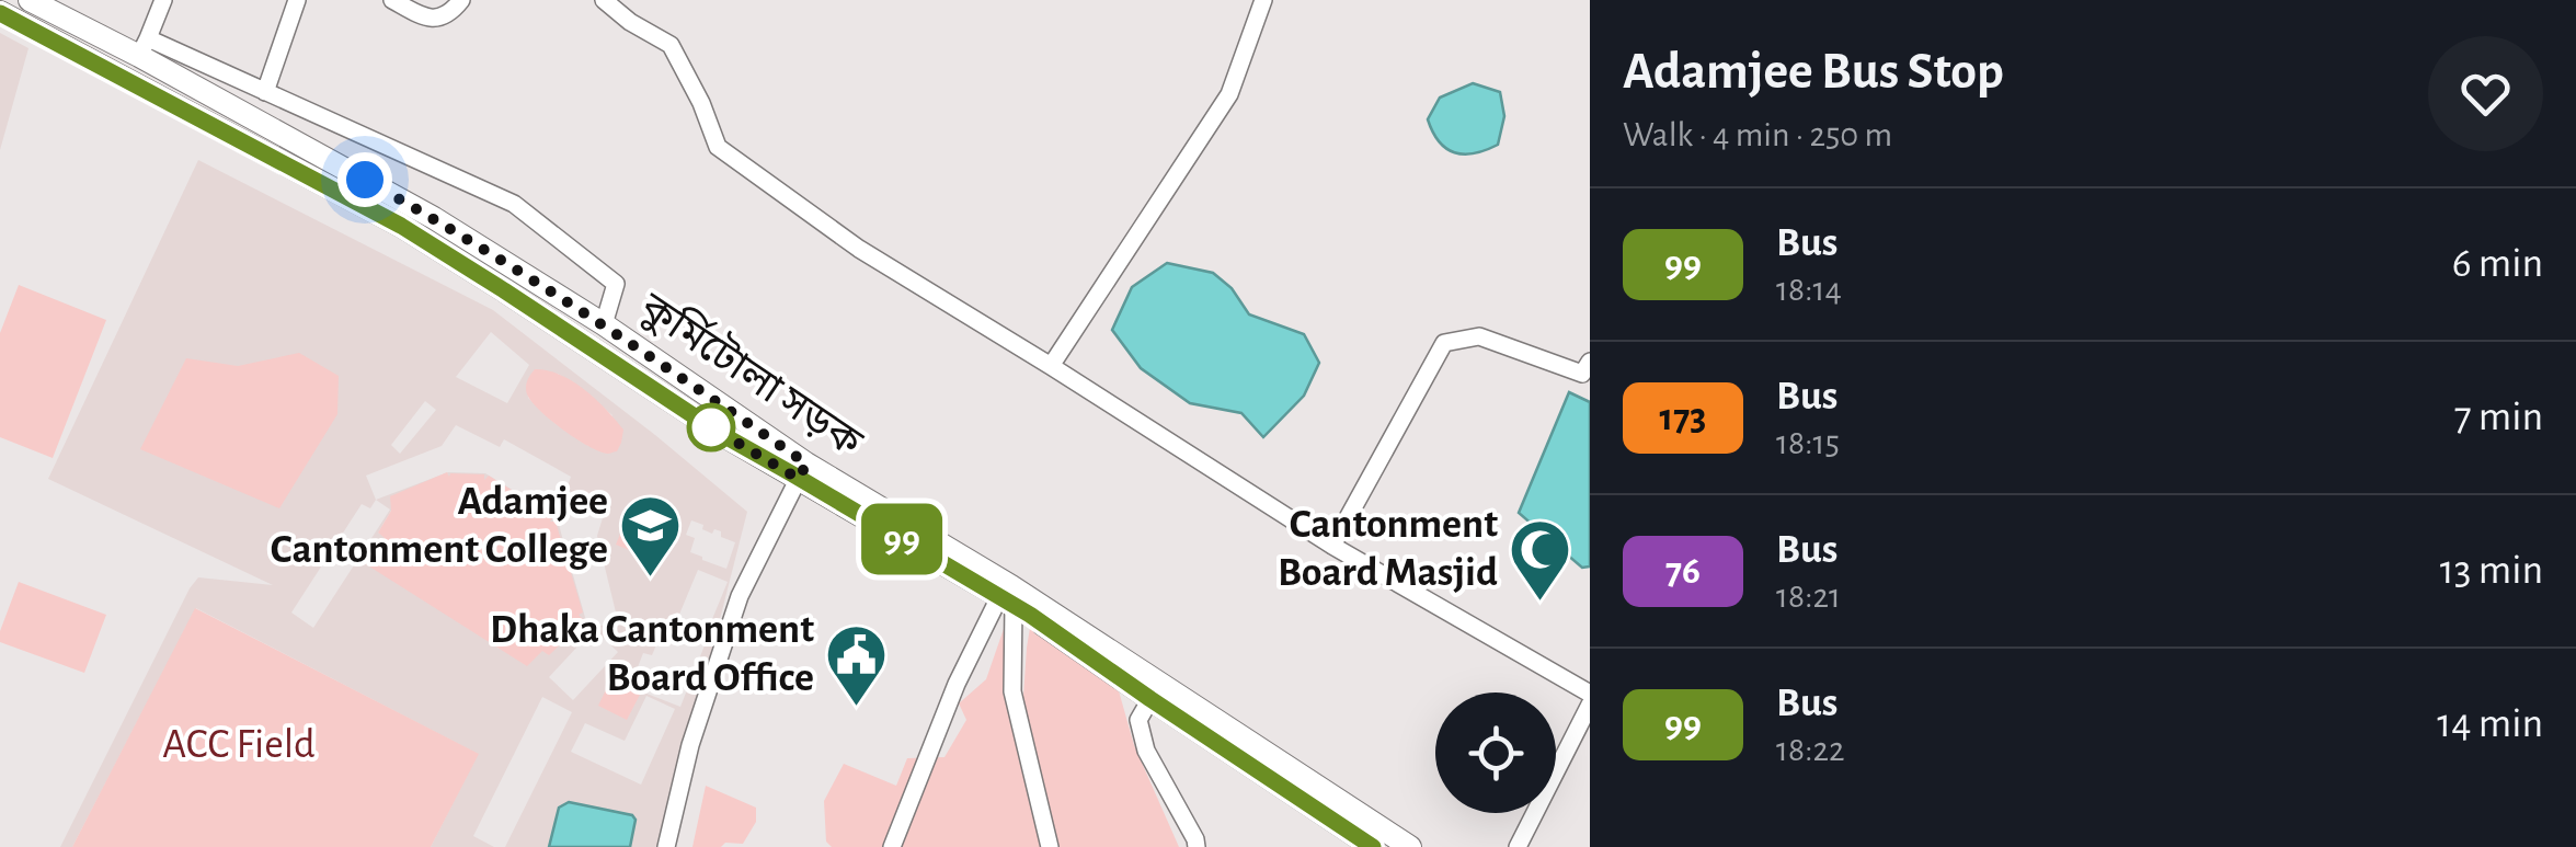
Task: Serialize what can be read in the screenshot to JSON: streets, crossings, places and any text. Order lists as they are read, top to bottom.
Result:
{
  "streets": {
    "main road": ["কুর্মিটোলা সড়ক"]
  },
  "parks": ["ACC Field"],
  "places": {
    "school or university": ["Adamjee Cantonment College"],
    "mosque": ["Cantonment Board Masjid"],
    "public building": ["Dhaka Cantonment Board Office"]
  },
  "lines": ["bus line 99"],
  "page": {
    "on_map": "99",
    "heading": ["Adamjee Bus Stop", "Walk · 4 min · 250 m"],
    "list": [
      {
        "mark": "99",
        "name": "Bus",
        "note": "18:14",
        "value": "6 min"
      },
      {
        "mark": "173",
        "name": "Bus",
        "note": "18:15",
        "value": "7 min"
      },
      {
        "mark": "76",
        "name": "Bus",
        "note": "18:21",
        "value": "13 min"
      },
      {
        "mark": "99",
        "name": "Bus",
        "note": "18:22",
        "value": "14 min"
      }
    ]
  }
}
